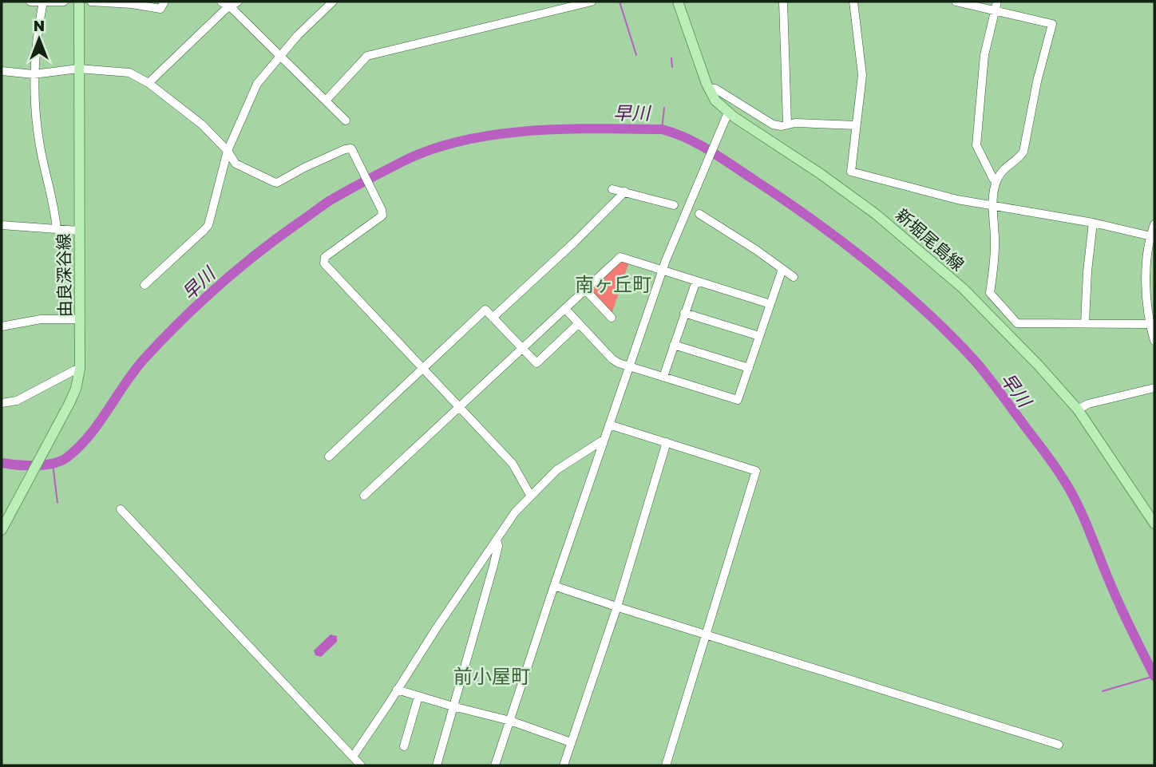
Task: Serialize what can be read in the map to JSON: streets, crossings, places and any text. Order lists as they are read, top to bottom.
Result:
{
  "streets": {
    "main road": ["新堀尾島線", "由良深谷線"]
  },
  "districts": ["南ヶ丘町", "前小屋町"],
  "water": ["早川"],
  "north": "top"
}
